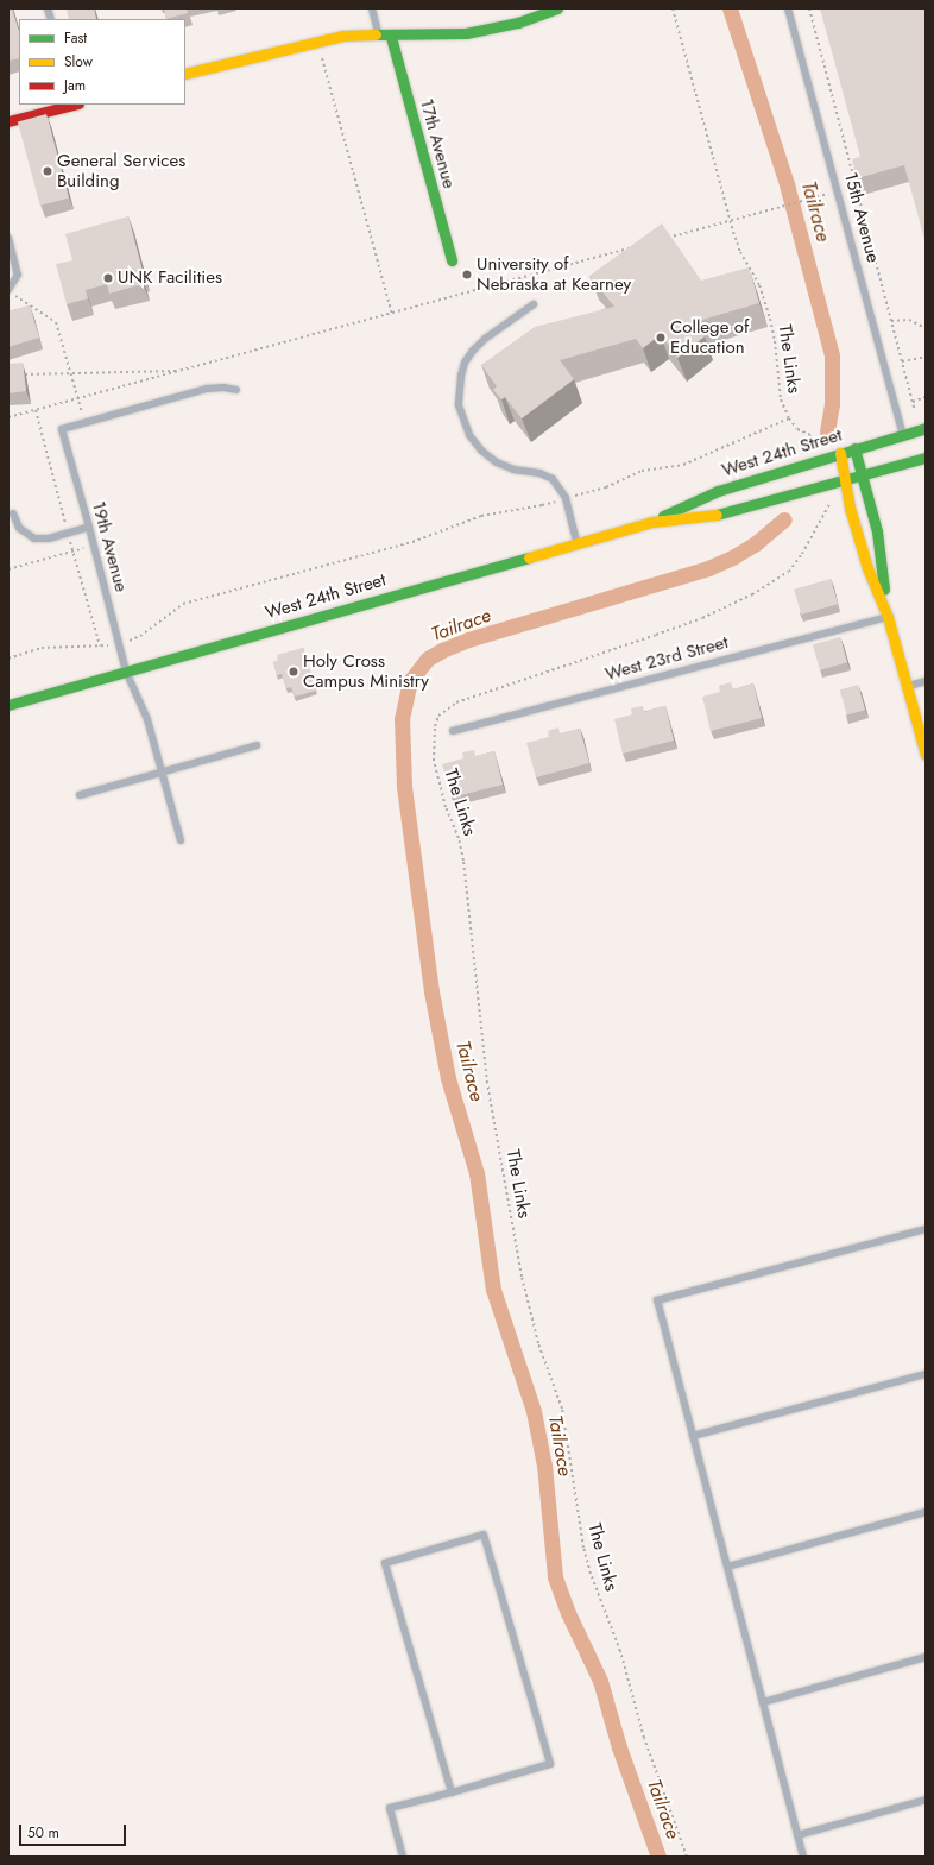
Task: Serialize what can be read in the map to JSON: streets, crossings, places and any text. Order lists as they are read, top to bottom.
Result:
{
  "streets": {
    "main road": ["17th Avenue", "West 24th Street"],
    "lane": ["15th Avenue", "19th Avenue", "West 23rd Street"],
    "path": ["The Links"]
  },
  "crossings": [
    ["15th Avenue", "West 24th Street"],
    ["The Links", "West 24th Street"],
    ["West 24th Street", "19th Avenue"]
  ],
  "water": ["Tailrace"],
  "places": [
    "General Services Building",
    "University of Nebraska at Kearney",
    "UNK Facilities",
    "College of Education",
    "Holy Cross Campus Ministry"
  ],
  "legend": ["Fast", "Slow", "Jam"],
  "scale_bar": "50 m"
}
